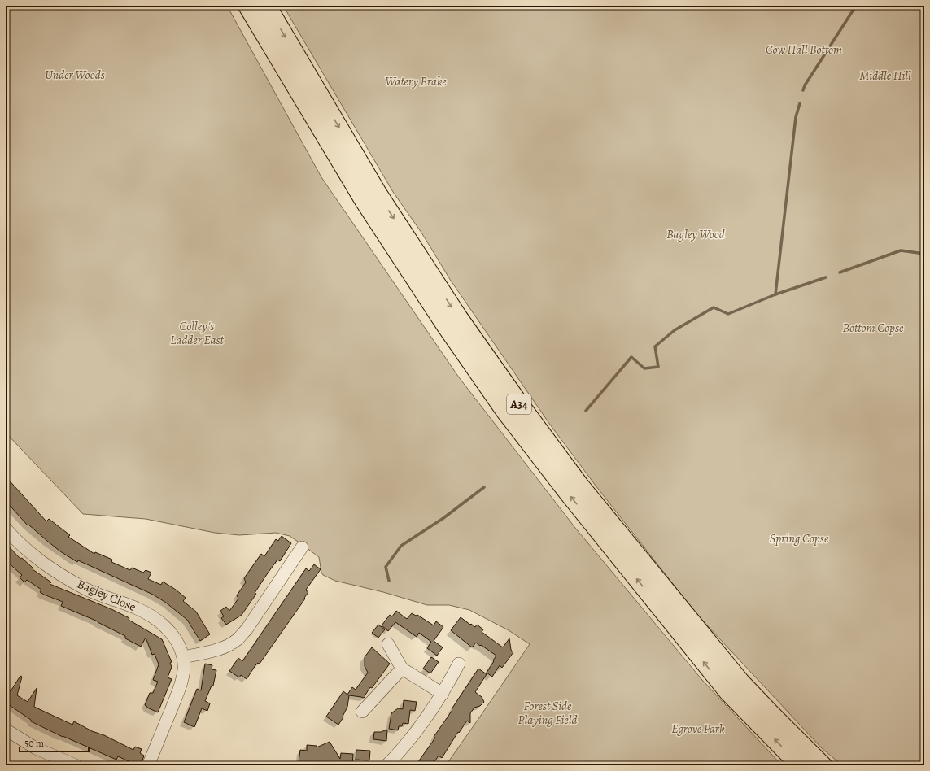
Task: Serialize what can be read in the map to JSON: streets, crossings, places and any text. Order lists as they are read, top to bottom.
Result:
{
  "streets": {
    "highway": ["A34"],
    "street": ["Bagley Close"]
  },
  "parks": [
    "Cow Hall Bottom",
    "Under Woods",
    "Middle Hill",
    "Watery Brake",
    "Bagley Wood",
    "Colley's Ladder East",
    "Bottom Copse",
    "Spring Copse",
    "Forest Side Playing Field",
    "Egrove Park"
  ],
  "scale_bar": "50 m"
}
